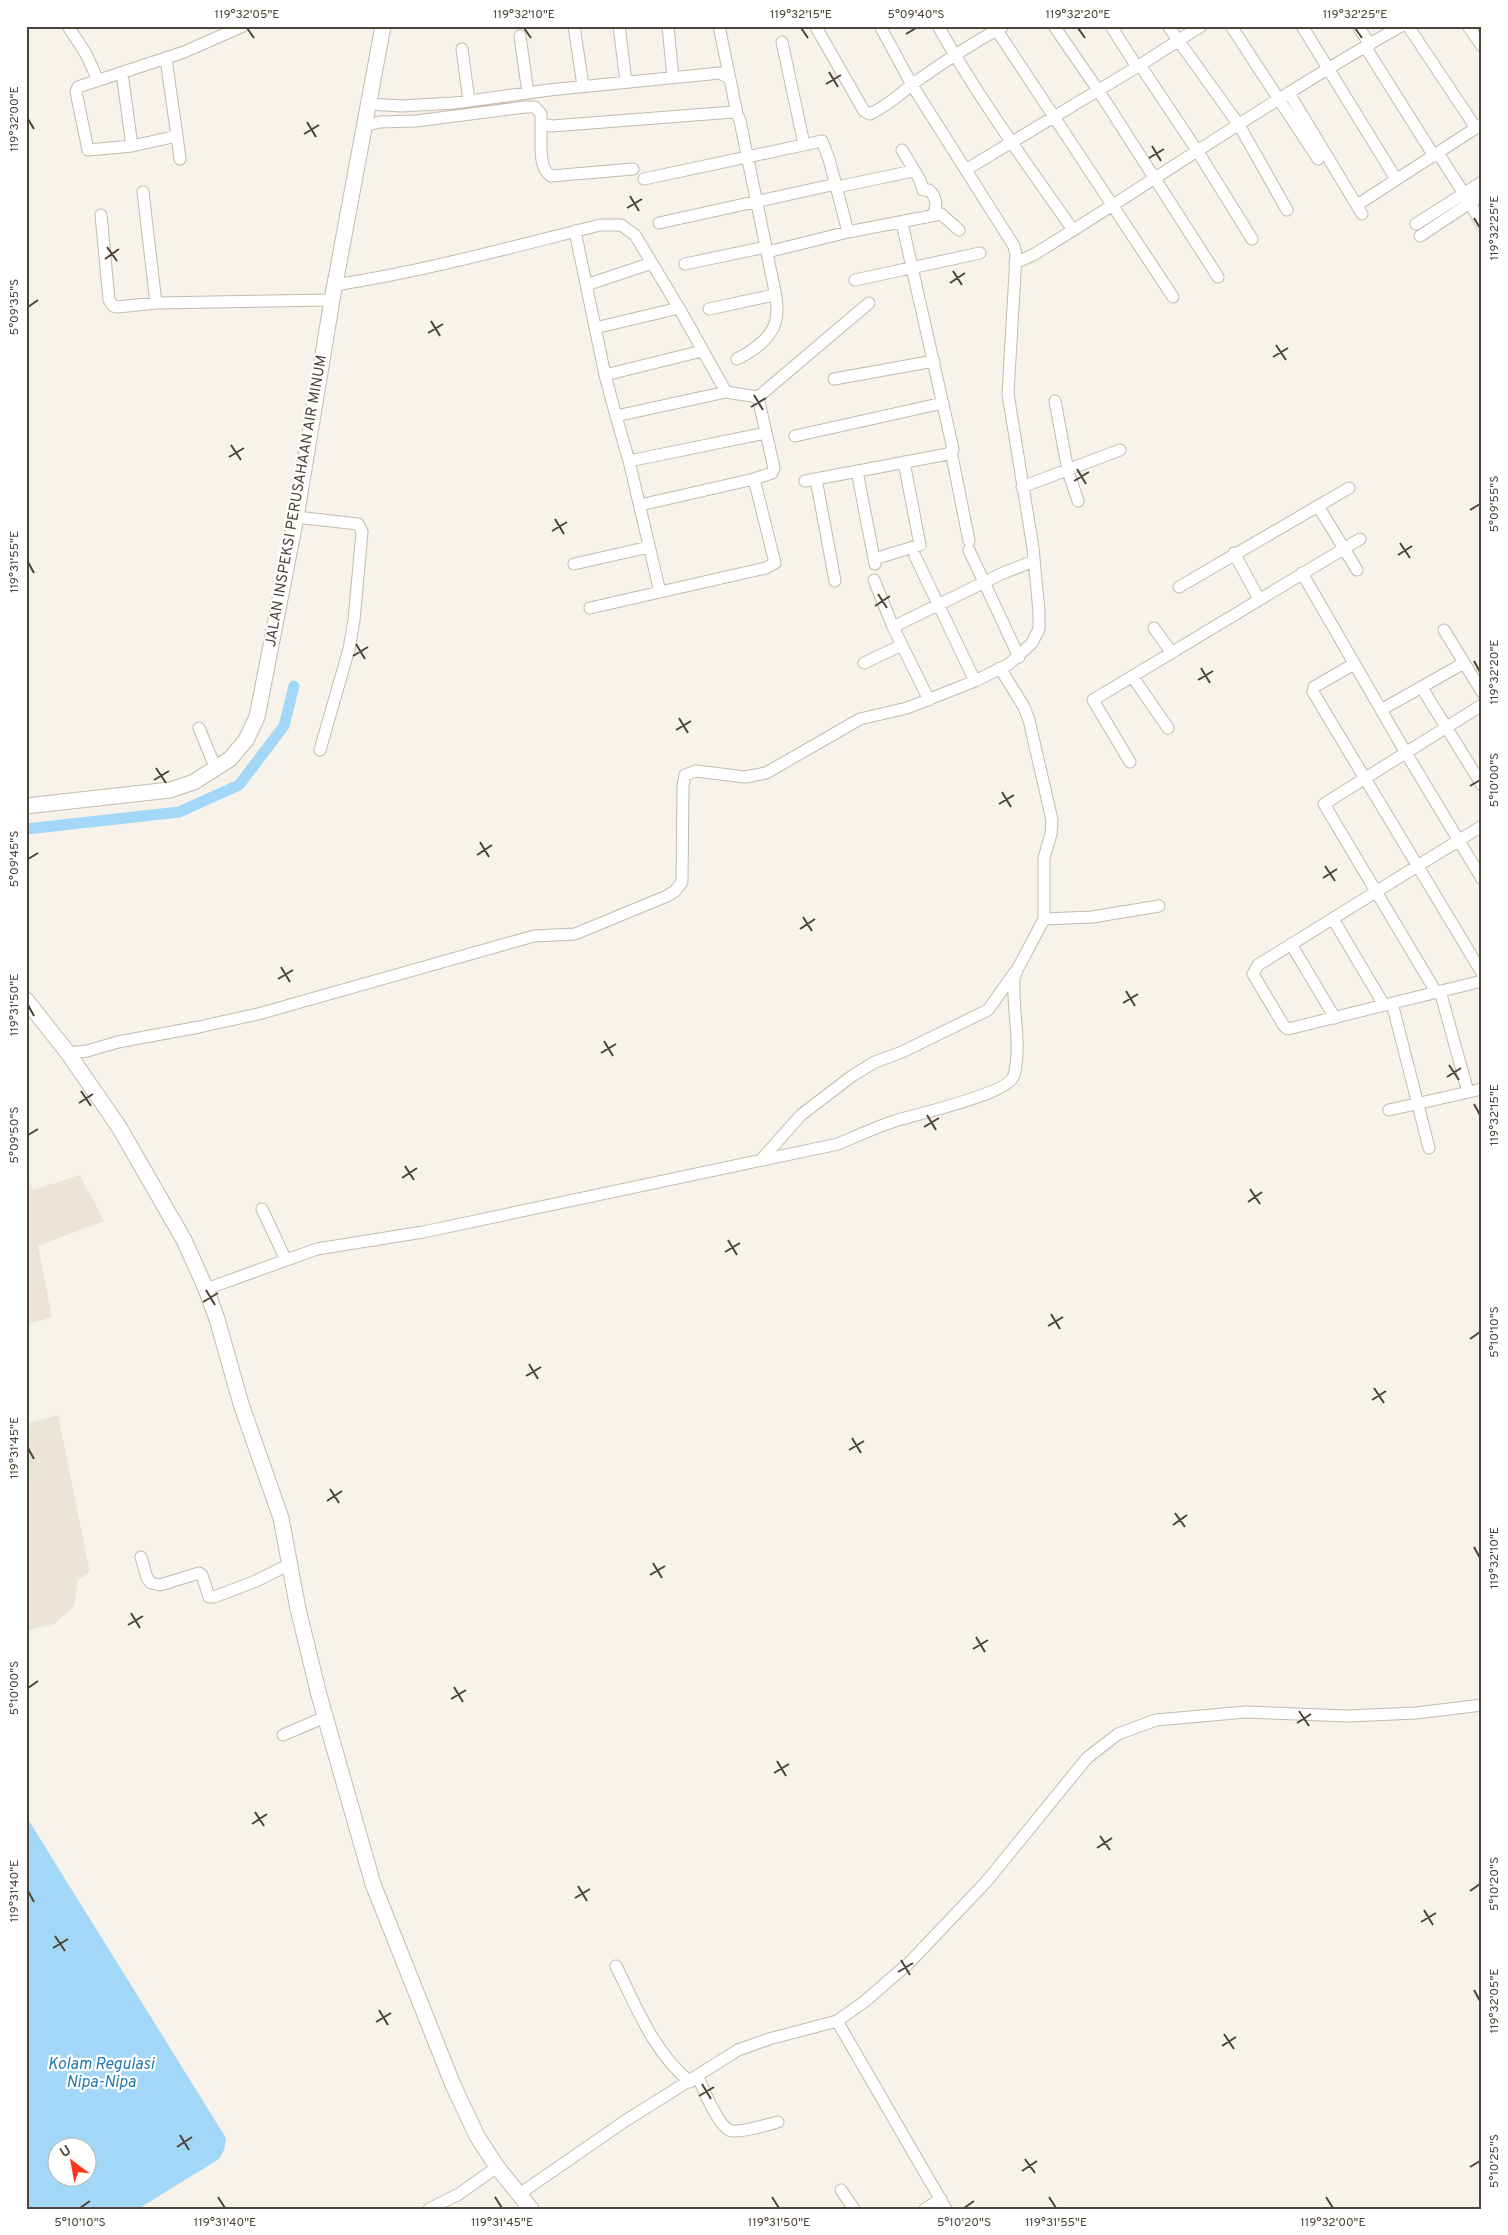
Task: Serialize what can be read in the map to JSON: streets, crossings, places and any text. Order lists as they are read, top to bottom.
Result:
{
  "streets": {
    "street": ["JALAN INSPEKSI PERUSAHAAN AIR MINUM"]
  },
  "water": ["Kolam Regulasi Nipa-Nipa"],
  "north": "top left",
  "coordinates": [
    "119°32'05\"E",
    "119°32'10\"E",
    "119°32'15\"E",
    "5°09'40\"S",
    "119°32'20\"E",
    "119°32'25\"E",
    "119°32'00\"E",
    "5°09'35\"S",
    "5°09'55\"S",
    "119°31'55\"E",
    "5°10'00\"S",
    "5°09'45\"S",
    "119°31'50\"E",
    "5°09'50\"S",
    "5°10'10\"S",
    "119°31'45\"E",
    "5°10'20\"S",
    "119°31'40\"E",
    "5°10'25\"S"
  ]
}
